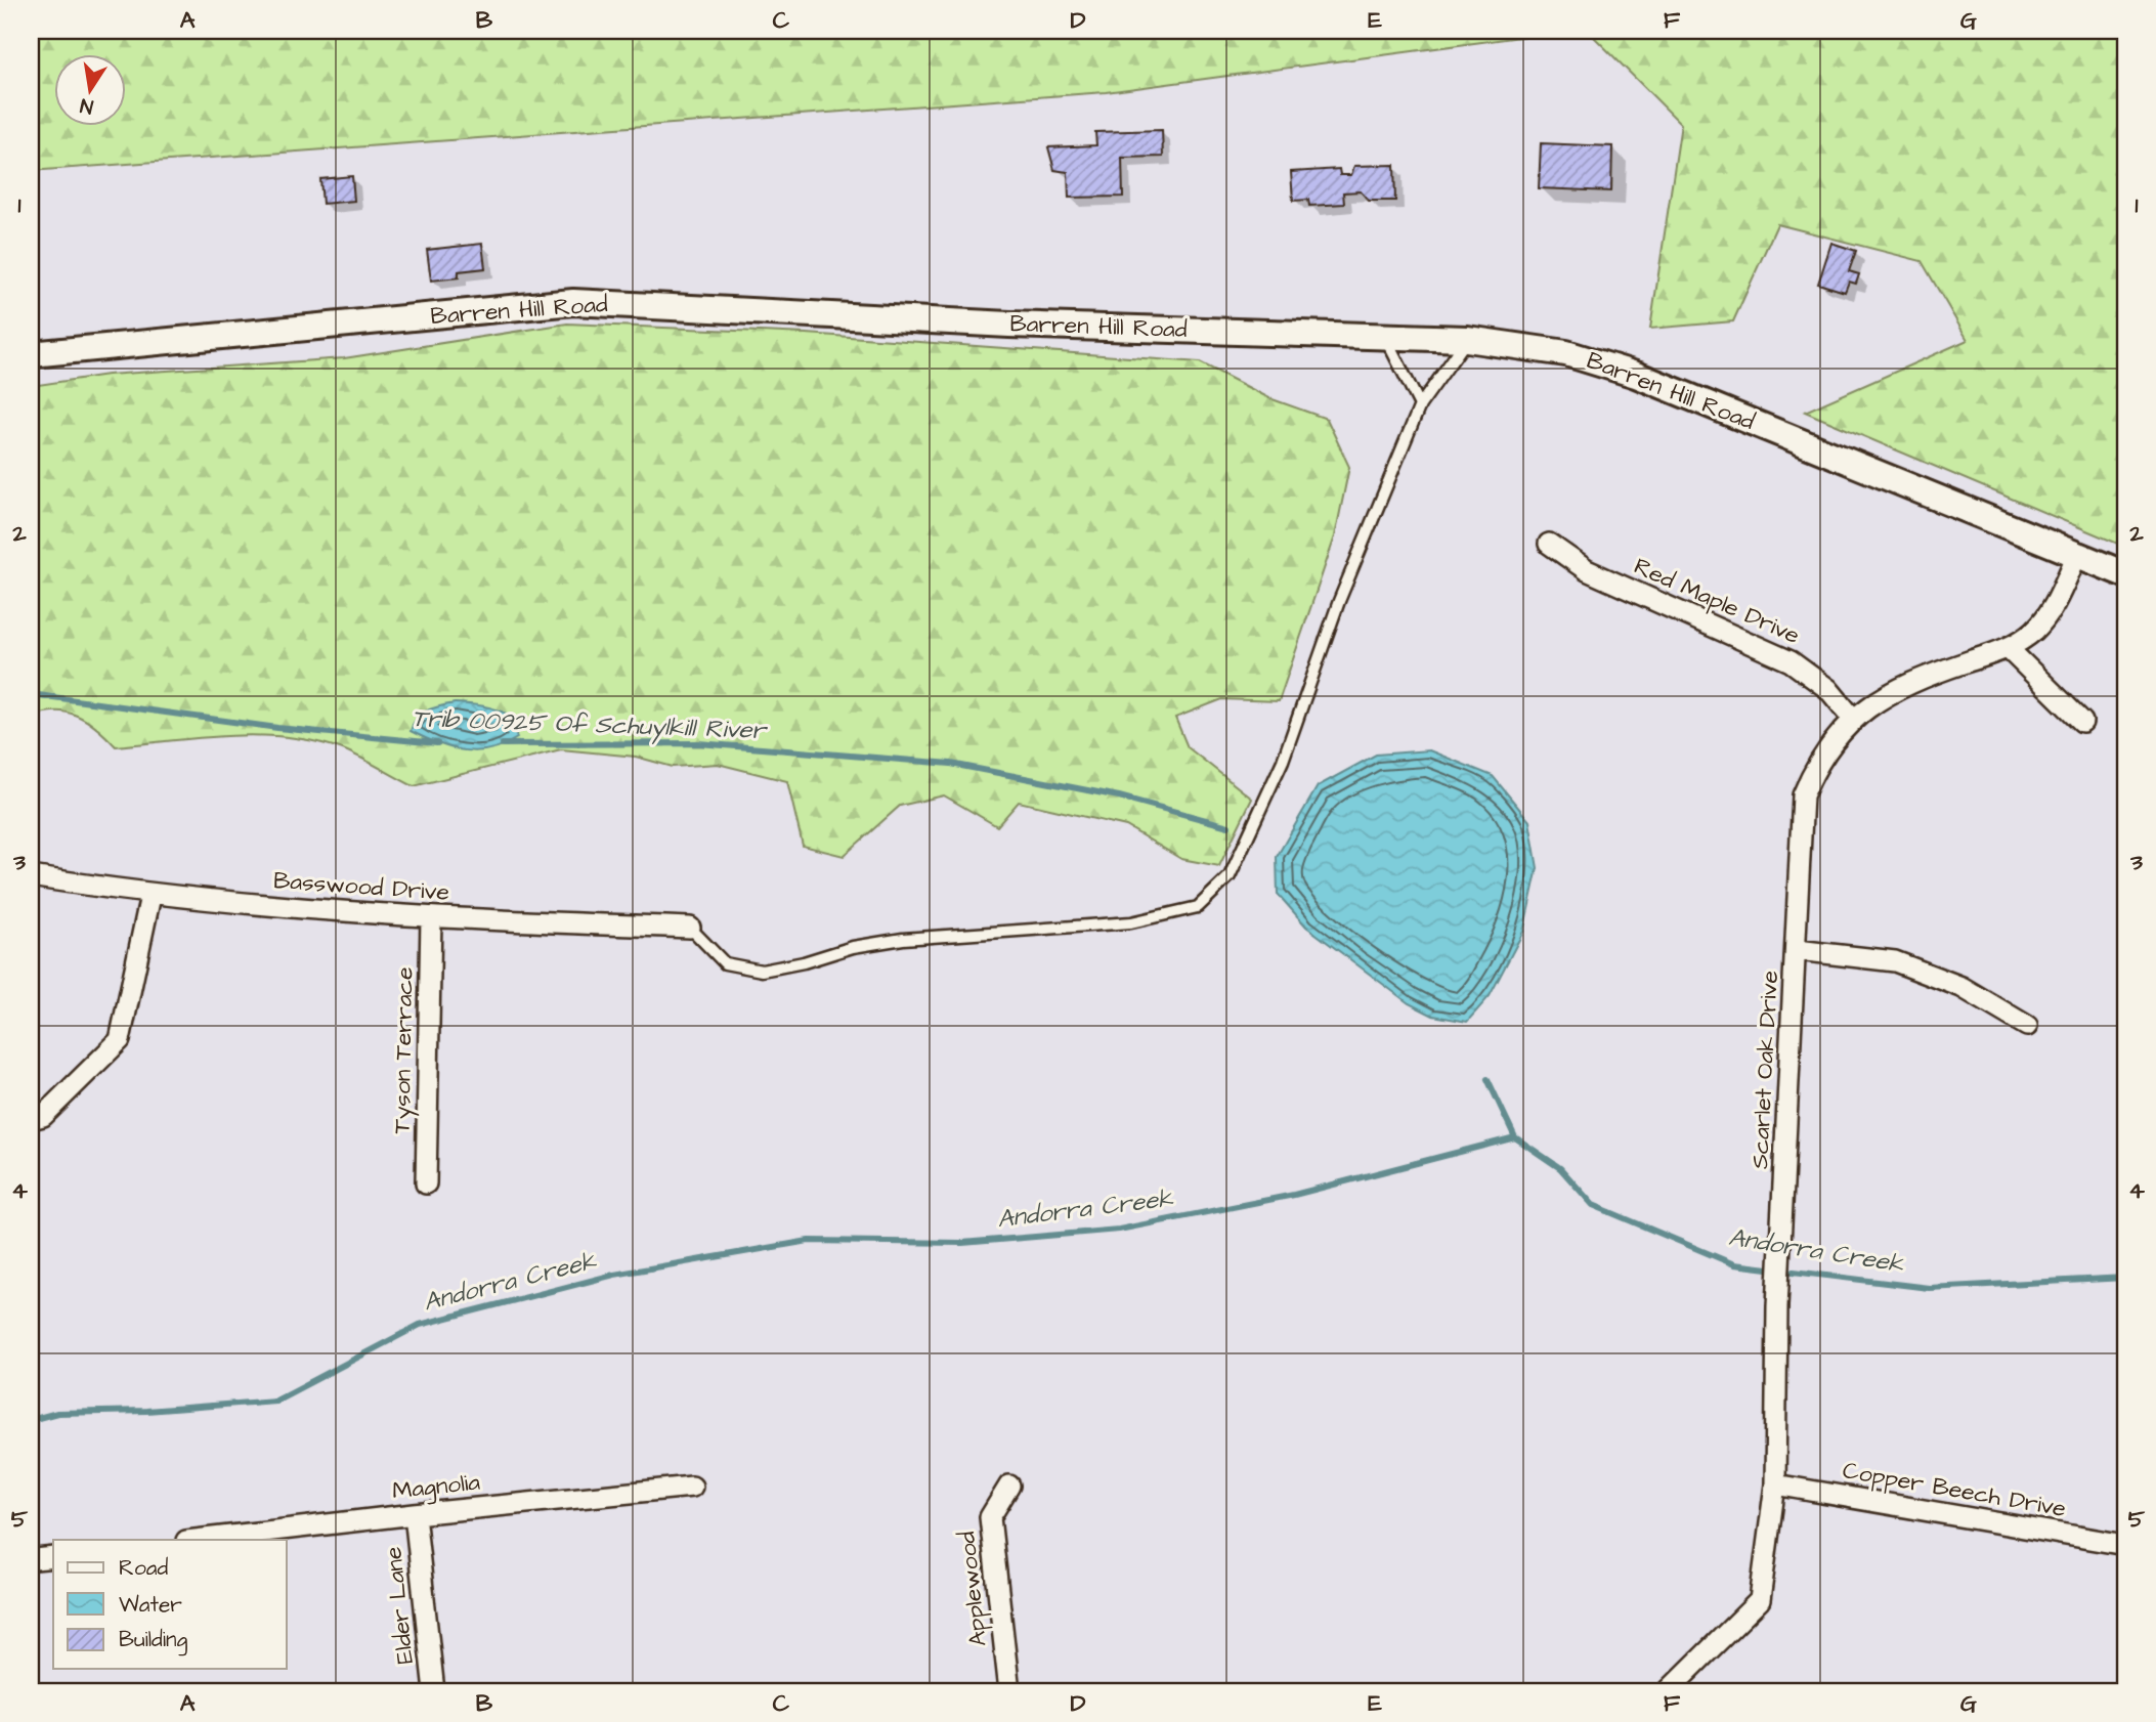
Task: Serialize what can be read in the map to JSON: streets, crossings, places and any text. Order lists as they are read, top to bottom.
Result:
{
  "streets": {
    "street": [
      "Barren Hill Road",
      "Red Maple Drive",
      "Basswood Drive",
      "Tyson Terrace",
      "Scarlet Oak Drive",
      "Magnolia",
      "Copper Beech Drive",
      "Applewood",
      "Elder Lane"
    ]
  },
  "crossings": [
    ["Barren Hill Road", "Scarlet Oak Drive"],
    ["Red Maple Drive", "Scarlet Oak Drive"],
    ["Basswood Drive", "Tyson Terrace"],
    ["Scarlet Oak Drive", "Copper Beech Drive"],
    ["Magnolia", "Elder Lane"]
  ],
  "water": ["Trib 00925 Of Schuylkill River", "Andorra Creek"],
  "legend": ["Road", "Water", "Building"],
  "north": "bottom",
  "grid": {
    "columns": [
      "A",
      "B",
      "C",
      "D",
      "E",
      "F",
      "G"
    ],
    "rows": [
      "1",
      "2",
      "3",
      "4",
      "5"
    ]
  }
}
